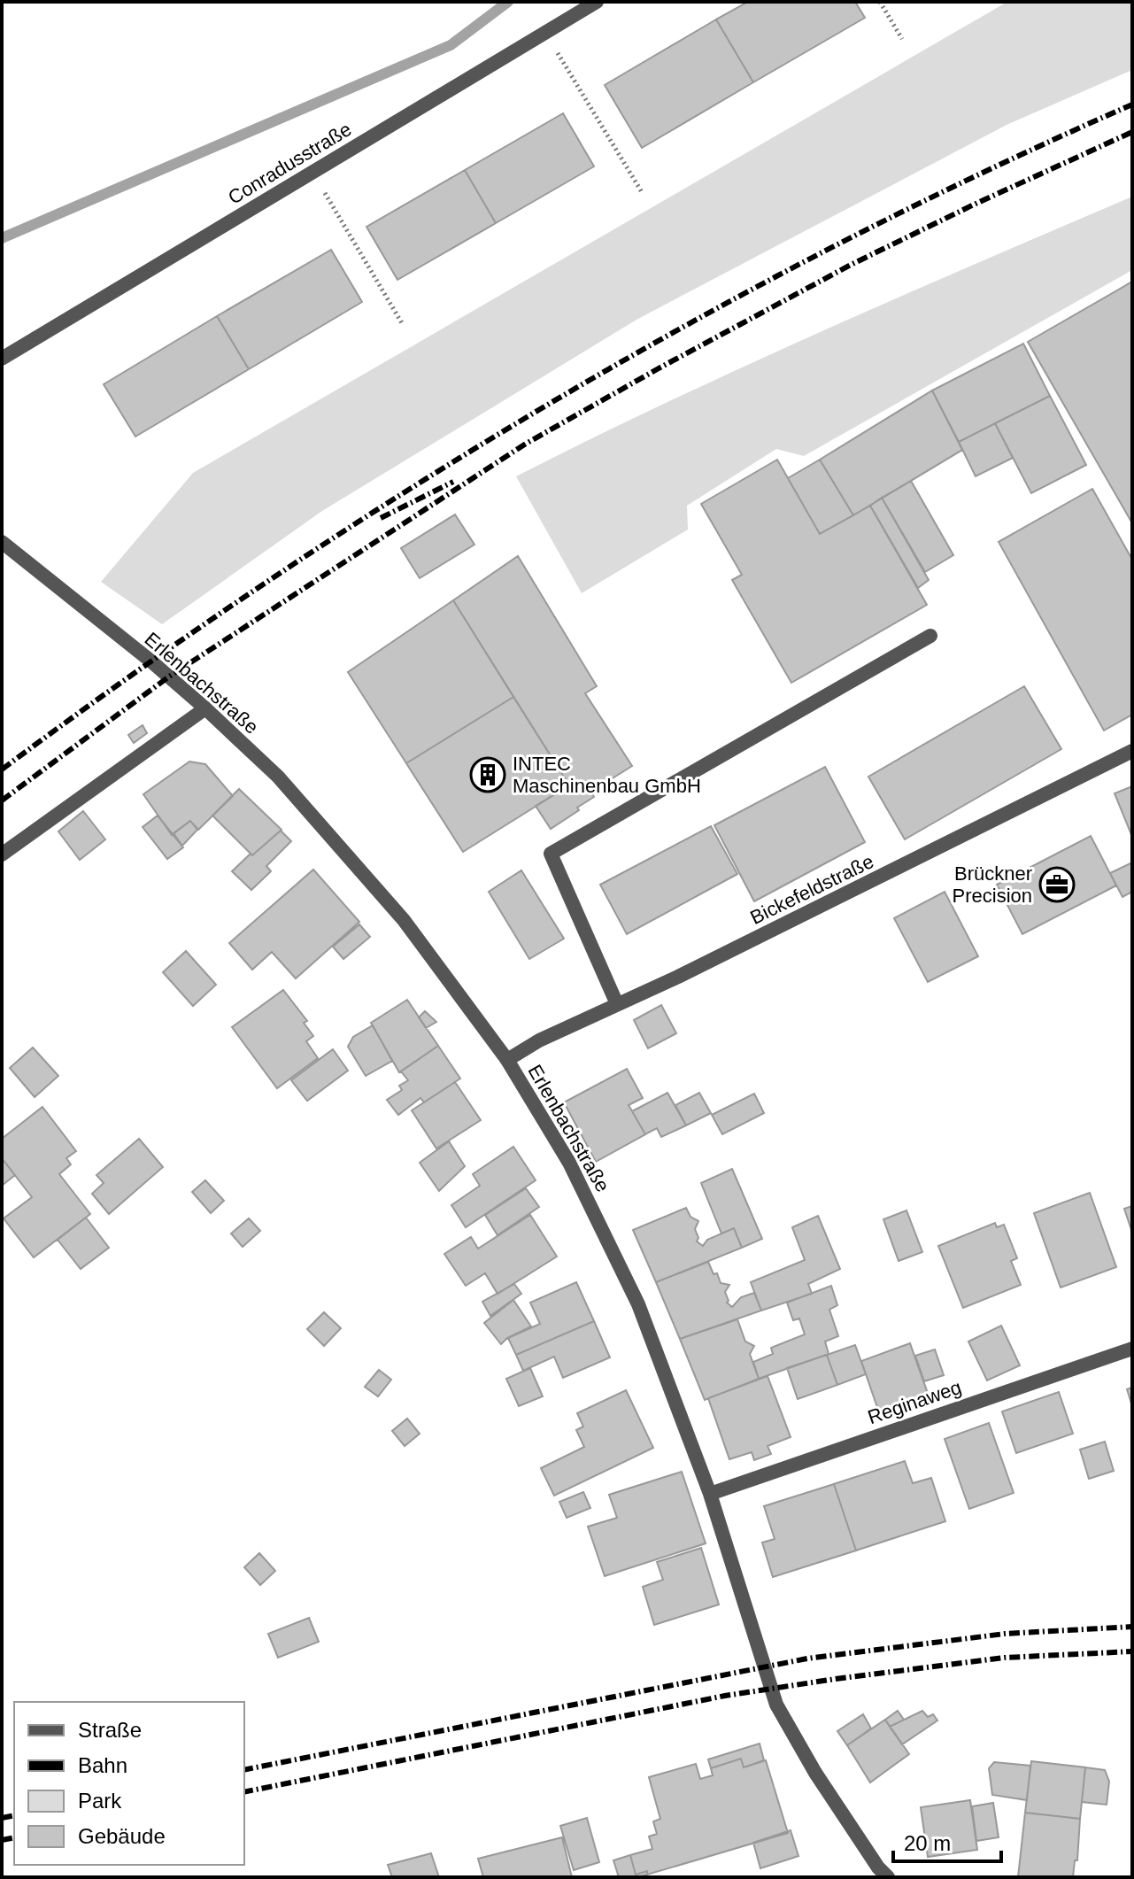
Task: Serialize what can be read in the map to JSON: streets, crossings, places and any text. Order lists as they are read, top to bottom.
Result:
{
  "streets": {
    "street": [
      "Conradusstraße",
      "Erlenbachstraße",
      "Bickefeldstraße",
      "Reginaweg"
    ]
  },
  "crossings": [
    ["Erlenbachstraße", "Bickefeldstraße"],
    ["Erlenbachstraße", "Reginaweg"]
  ],
  "places": {
    "building": ["INTEC Maschinenbau GmbH"],
    "office": ["Brückner Precision"]
  },
  "legend": [
    "Straße",
    "Bahn",
    "Park",
    "Gebäude"
  ],
  "scale_bar": "20 m"
}
